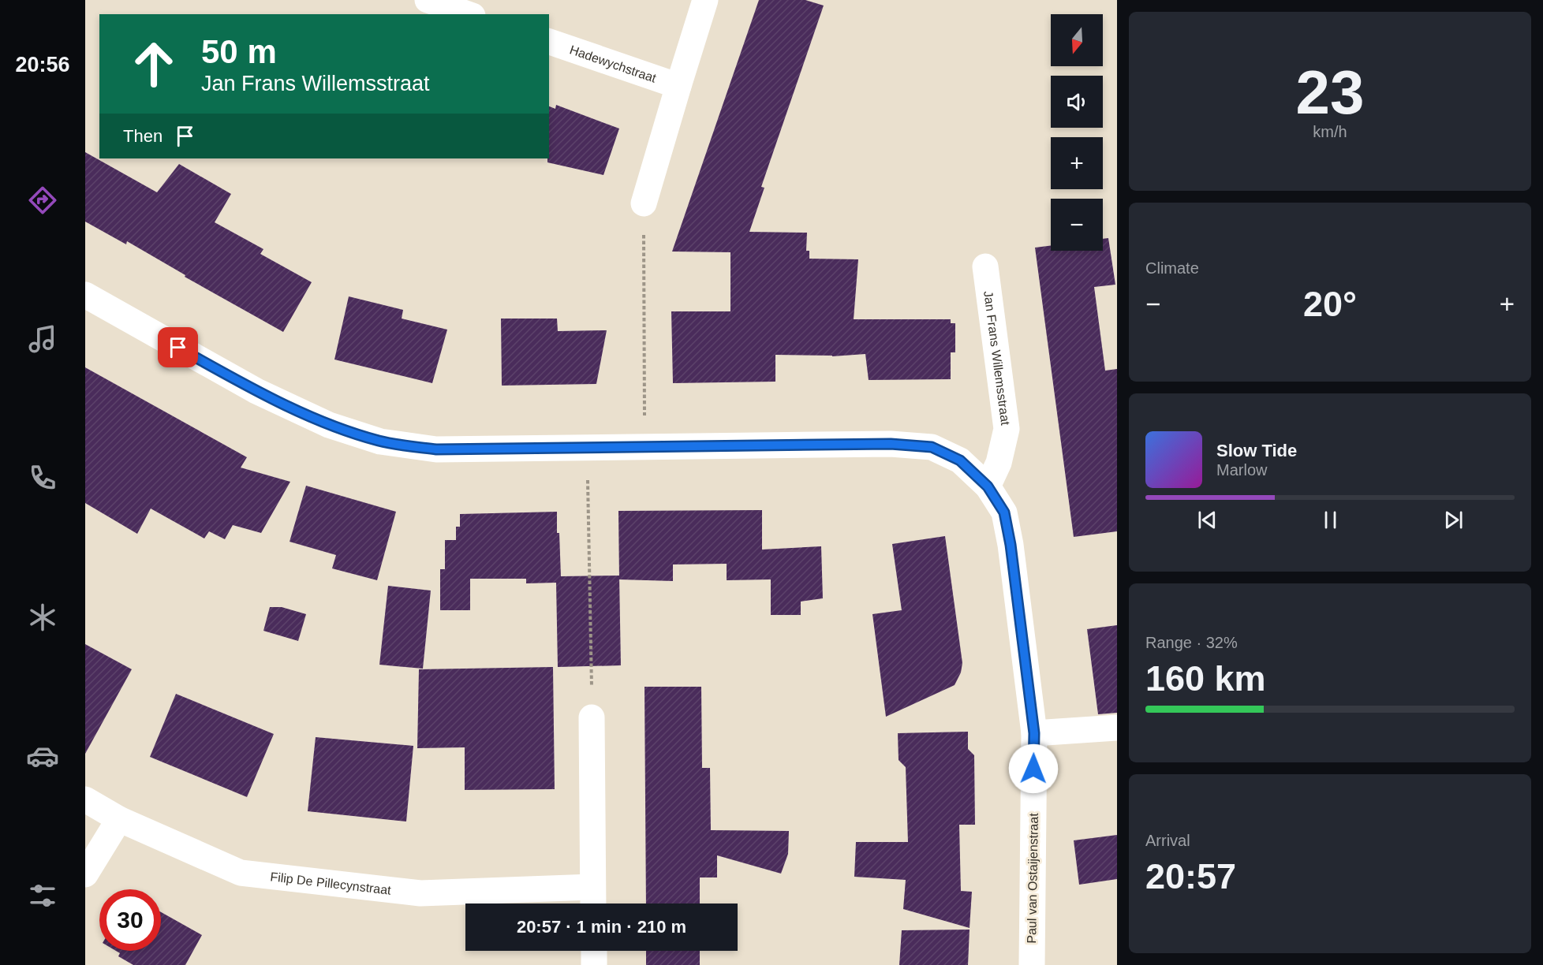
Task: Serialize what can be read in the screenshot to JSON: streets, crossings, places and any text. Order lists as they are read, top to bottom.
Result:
{
  "streets": {
    "street": [
      "Hadewychstraat",
      "Jan Frans Willemsstraat",
      "Paul van Ostaijenstraat",
      "Filip De Pillecynstraat"
    ]
  },
  "crossings": [
    ["Jan Frans Willemsstraat", "Paul van Ostaijenstraat"]
  ],
  "north": "bottom",
  "page": {
    "tabs": "20:56",
    "tile": [
      ["23", "km/h"],
      "Climate",
      ["Range · 32%", "160 km"],
      ["Arrival", "20:57"]
    ],
    "map_buttons": ["+", "−"],
    "turn": ["50 m", "Jan Frans Willemsstraat"],
    "then": "Then",
    "heat": ["−", "20°", "+"],
    "song": ["Slow Tide", "Marlow"],
    "limit": "30",
    "trip": "20:57 · 1 min · 210 m"
  }
}
